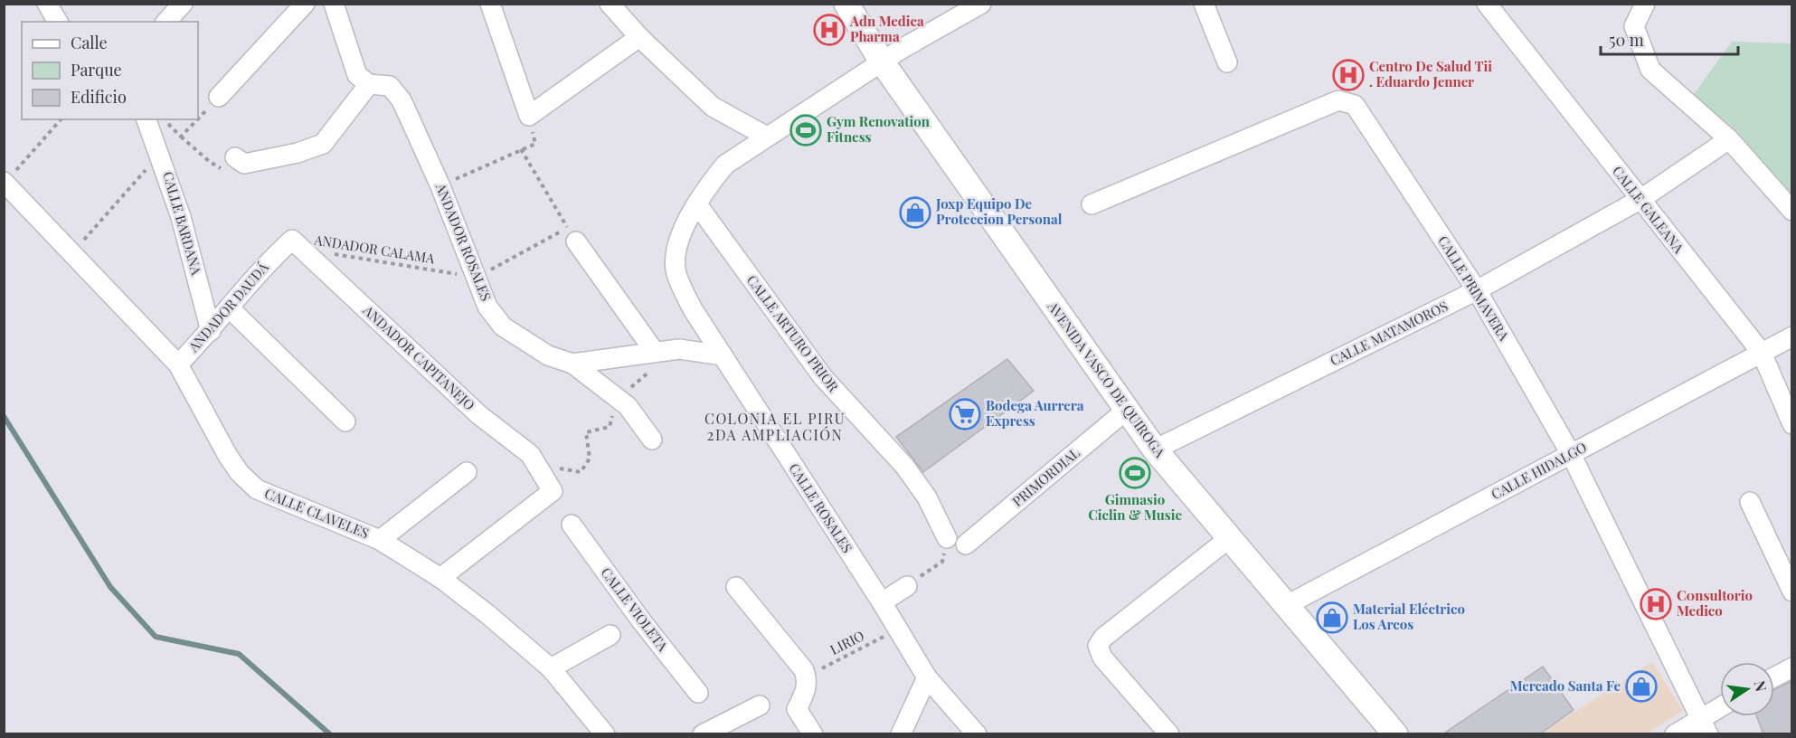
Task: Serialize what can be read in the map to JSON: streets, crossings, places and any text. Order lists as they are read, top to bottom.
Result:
{
  "streets": {
    "main road": ["AVENIDA VASCO DE QUIROGA"],
    "street": [
      "CALLE GALEANA",
      "CALLE BARDANA",
      "ANDADOR ROSALES",
      "CALLE PRIMAVERA",
      "ANDADOR DAUDÁ",
      "CALLE ARTURO PRIOR",
      "CALLE MATAMOROS",
      "ANDADOR CAPITANEJO",
      "CALLE HIDALGO",
      "PRIMORDIAL",
      "CALLE ROSALES",
      "CALLE CLAVELES",
      "CALLE VIOLETA"
    ],
    "path": ["ANDADOR CALAMA", "LIRIO"]
  },
  "crossings": [
    ["CALLE GALEANA", "CALLE MATAMOROS"],
    ["CALLE GALEANA", "CALLE HIDALGO"],
    ["CALLE BARDANA", "ANDADOR DAUDÁ"],
    ["ANDADOR ROSALES", "ANDADOR CALAMA"],
    ["ANDADOR ROSALES", "CALLE ROSALES"],
    ["ANDADOR CALAMA", "ANDADOR DAUDÁ"],
    ["ANDADOR CALAMA", "ANDADOR CAPITANEJO"],
    ["CALLE PRIMAVERA", "CALLE MATAMOROS"],
    ["CALLE PRIMAVERA", "CALLE HIDALGO"],
    ["ANDADOR DAUDÁ", "ANDADOR CAPITANEJO"],
    ["ANDADOR DAUDÁ", "CALLE CLAVELES"],
    ["CALLE ARTURO PRIOR", "CALLE ROSALES"],
    ["CALLE MATAMOROS", "AVENIDA VASCO DE QUIROGA"],
    ["ANDADOR CAPITANEJO", "CALLE CLAVELES"],
    ["AVENIDA VASCO DE QUIROGA", "CALLE HIDALGO"],
    ["AVENIDA VASCO DE QUIROGA", "PRIMORDIAL"],
    ["CALLE ROSALES", "LIRIO"]
  ],
  "districts": ["COLONIA EL PIRU 2DA AMPLIACIÓN"],
  "places": {
    "hospital": ["Adn Medica Pharma", "Centro De Salud Tii . Eduardo Jenner", "C0nsultorio Medico"],
    "sports": ["Gym Renovation Fitness", "Gimnasio Ciclin & Music"],
    "shop": ["Joxp Equipo De Proteccion Personal", "Material Eléctrico Los Arcos", "Mercado Santa Fe"],
    "supermarket": ["Bodega Aurrera Express"]
  },
  "legend": ["Calle", "Parque", "Edificio"],
  "scale_bar": "50 m",
  "north": "right"
}
